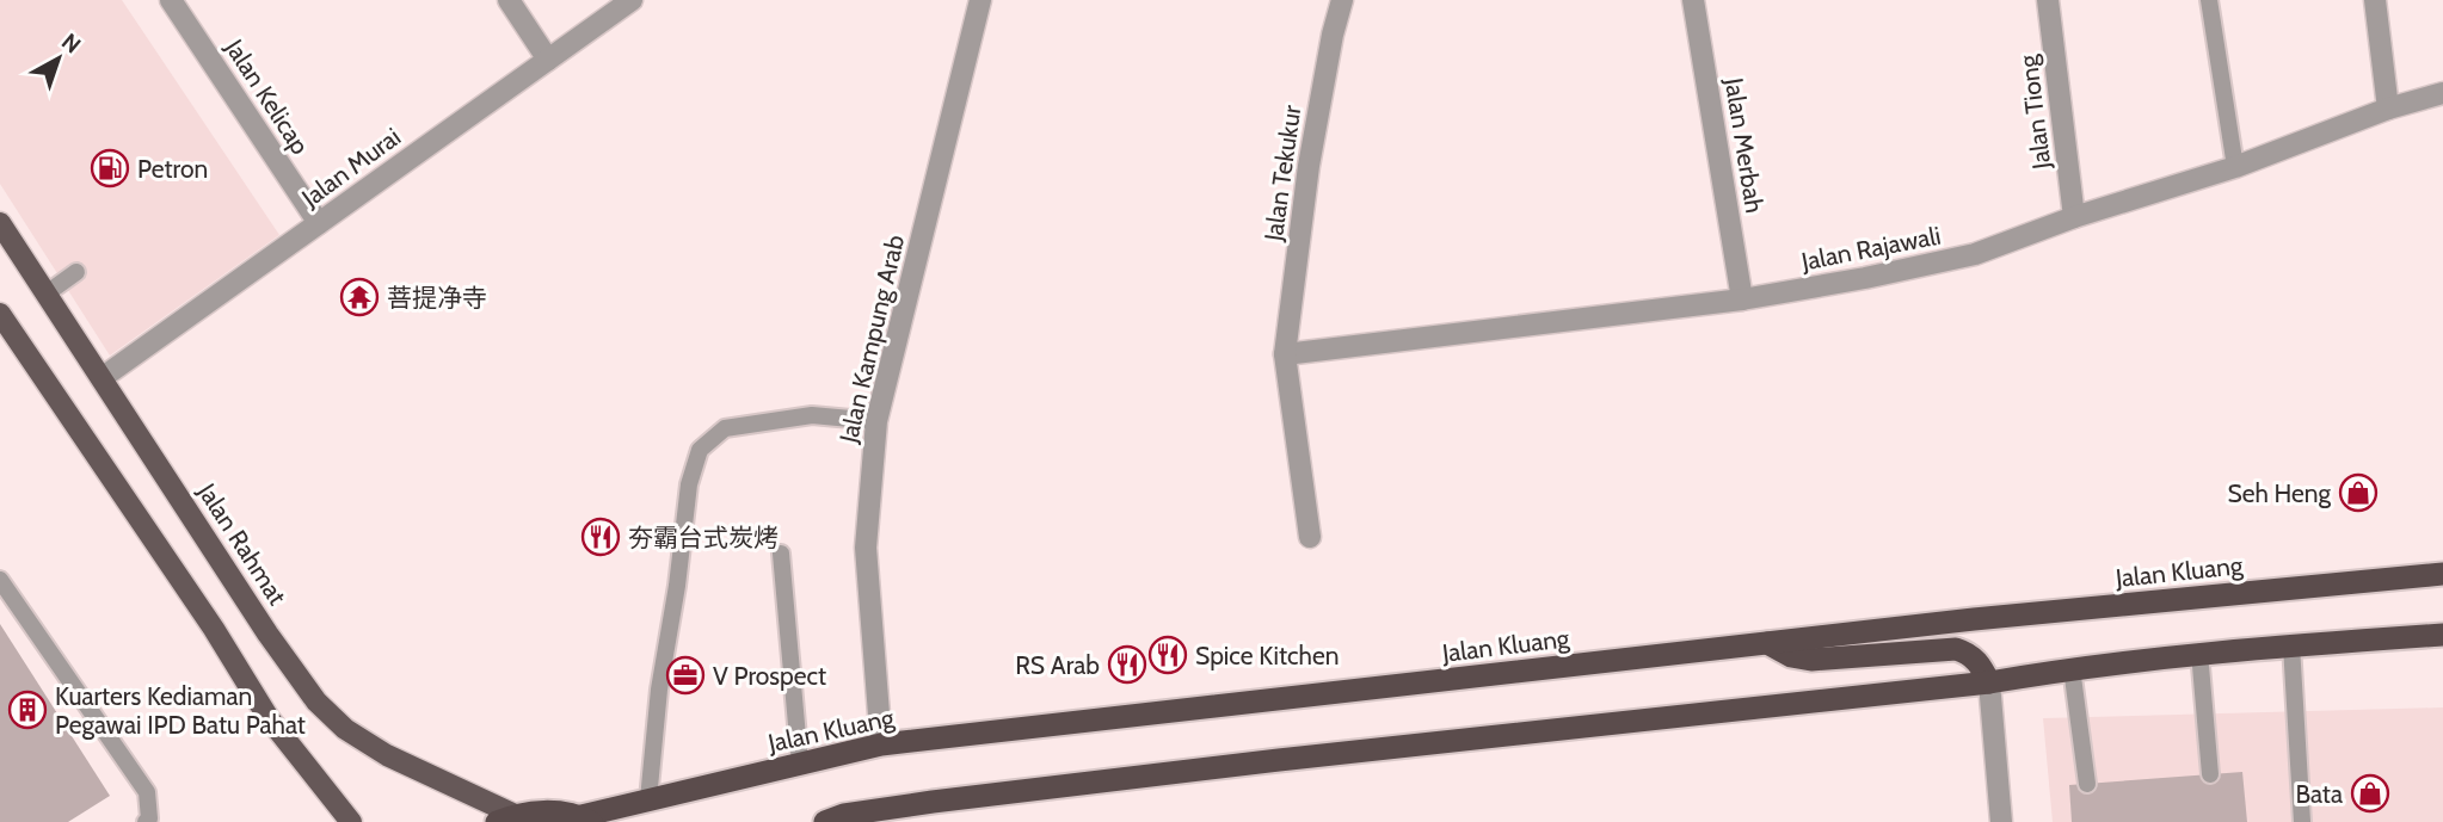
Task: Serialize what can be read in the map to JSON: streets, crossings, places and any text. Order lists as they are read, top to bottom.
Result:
{
  "streets": {
    "highway": ["Jalan Kluang"],
    "main road": ["Jalan Rahmat"],
    "street": [
      "Jalan Kelicap",
      "Jalan Tiong",
      "Jalan Merbah",
      "Jalan Murai",
      "Jalan Tekukur",
      "Jalan Rajawali",
      "Jalan Kampung Arab"
    ]
  },
  "crossings": [
    ["Jalan Kelicap", "Jalan Murai"],
    ["Jalan Tiong", "Jalan Rajawali"],
    ["Jalan Merbah", "Jalan Rajawali"],
    ["Jalan Murai", "Jalan Rahmat"],
    ["Jalan Tekukur", "Jalan Rajawali"],
    ["Jalan Kampung Arab", "Jalan Kluang"],
    ["Jalan Rahmat", "Jalan Kluang"]
  ],
  "places": {
    "fuel station": ["Petron"],
    "temple": ["菩提净寺"],
    "shop": ["Seh Heng", "Bata"],
    "restaurant": ["夯霸台式炭烤", "Spice Kitchen", "RS Arab"],
    "office": ["V Prospect"],
    "building": ["Kuarters Kediaman Pegawai IPD Batu Pahat"]
  },
  "north": "top right"
}
